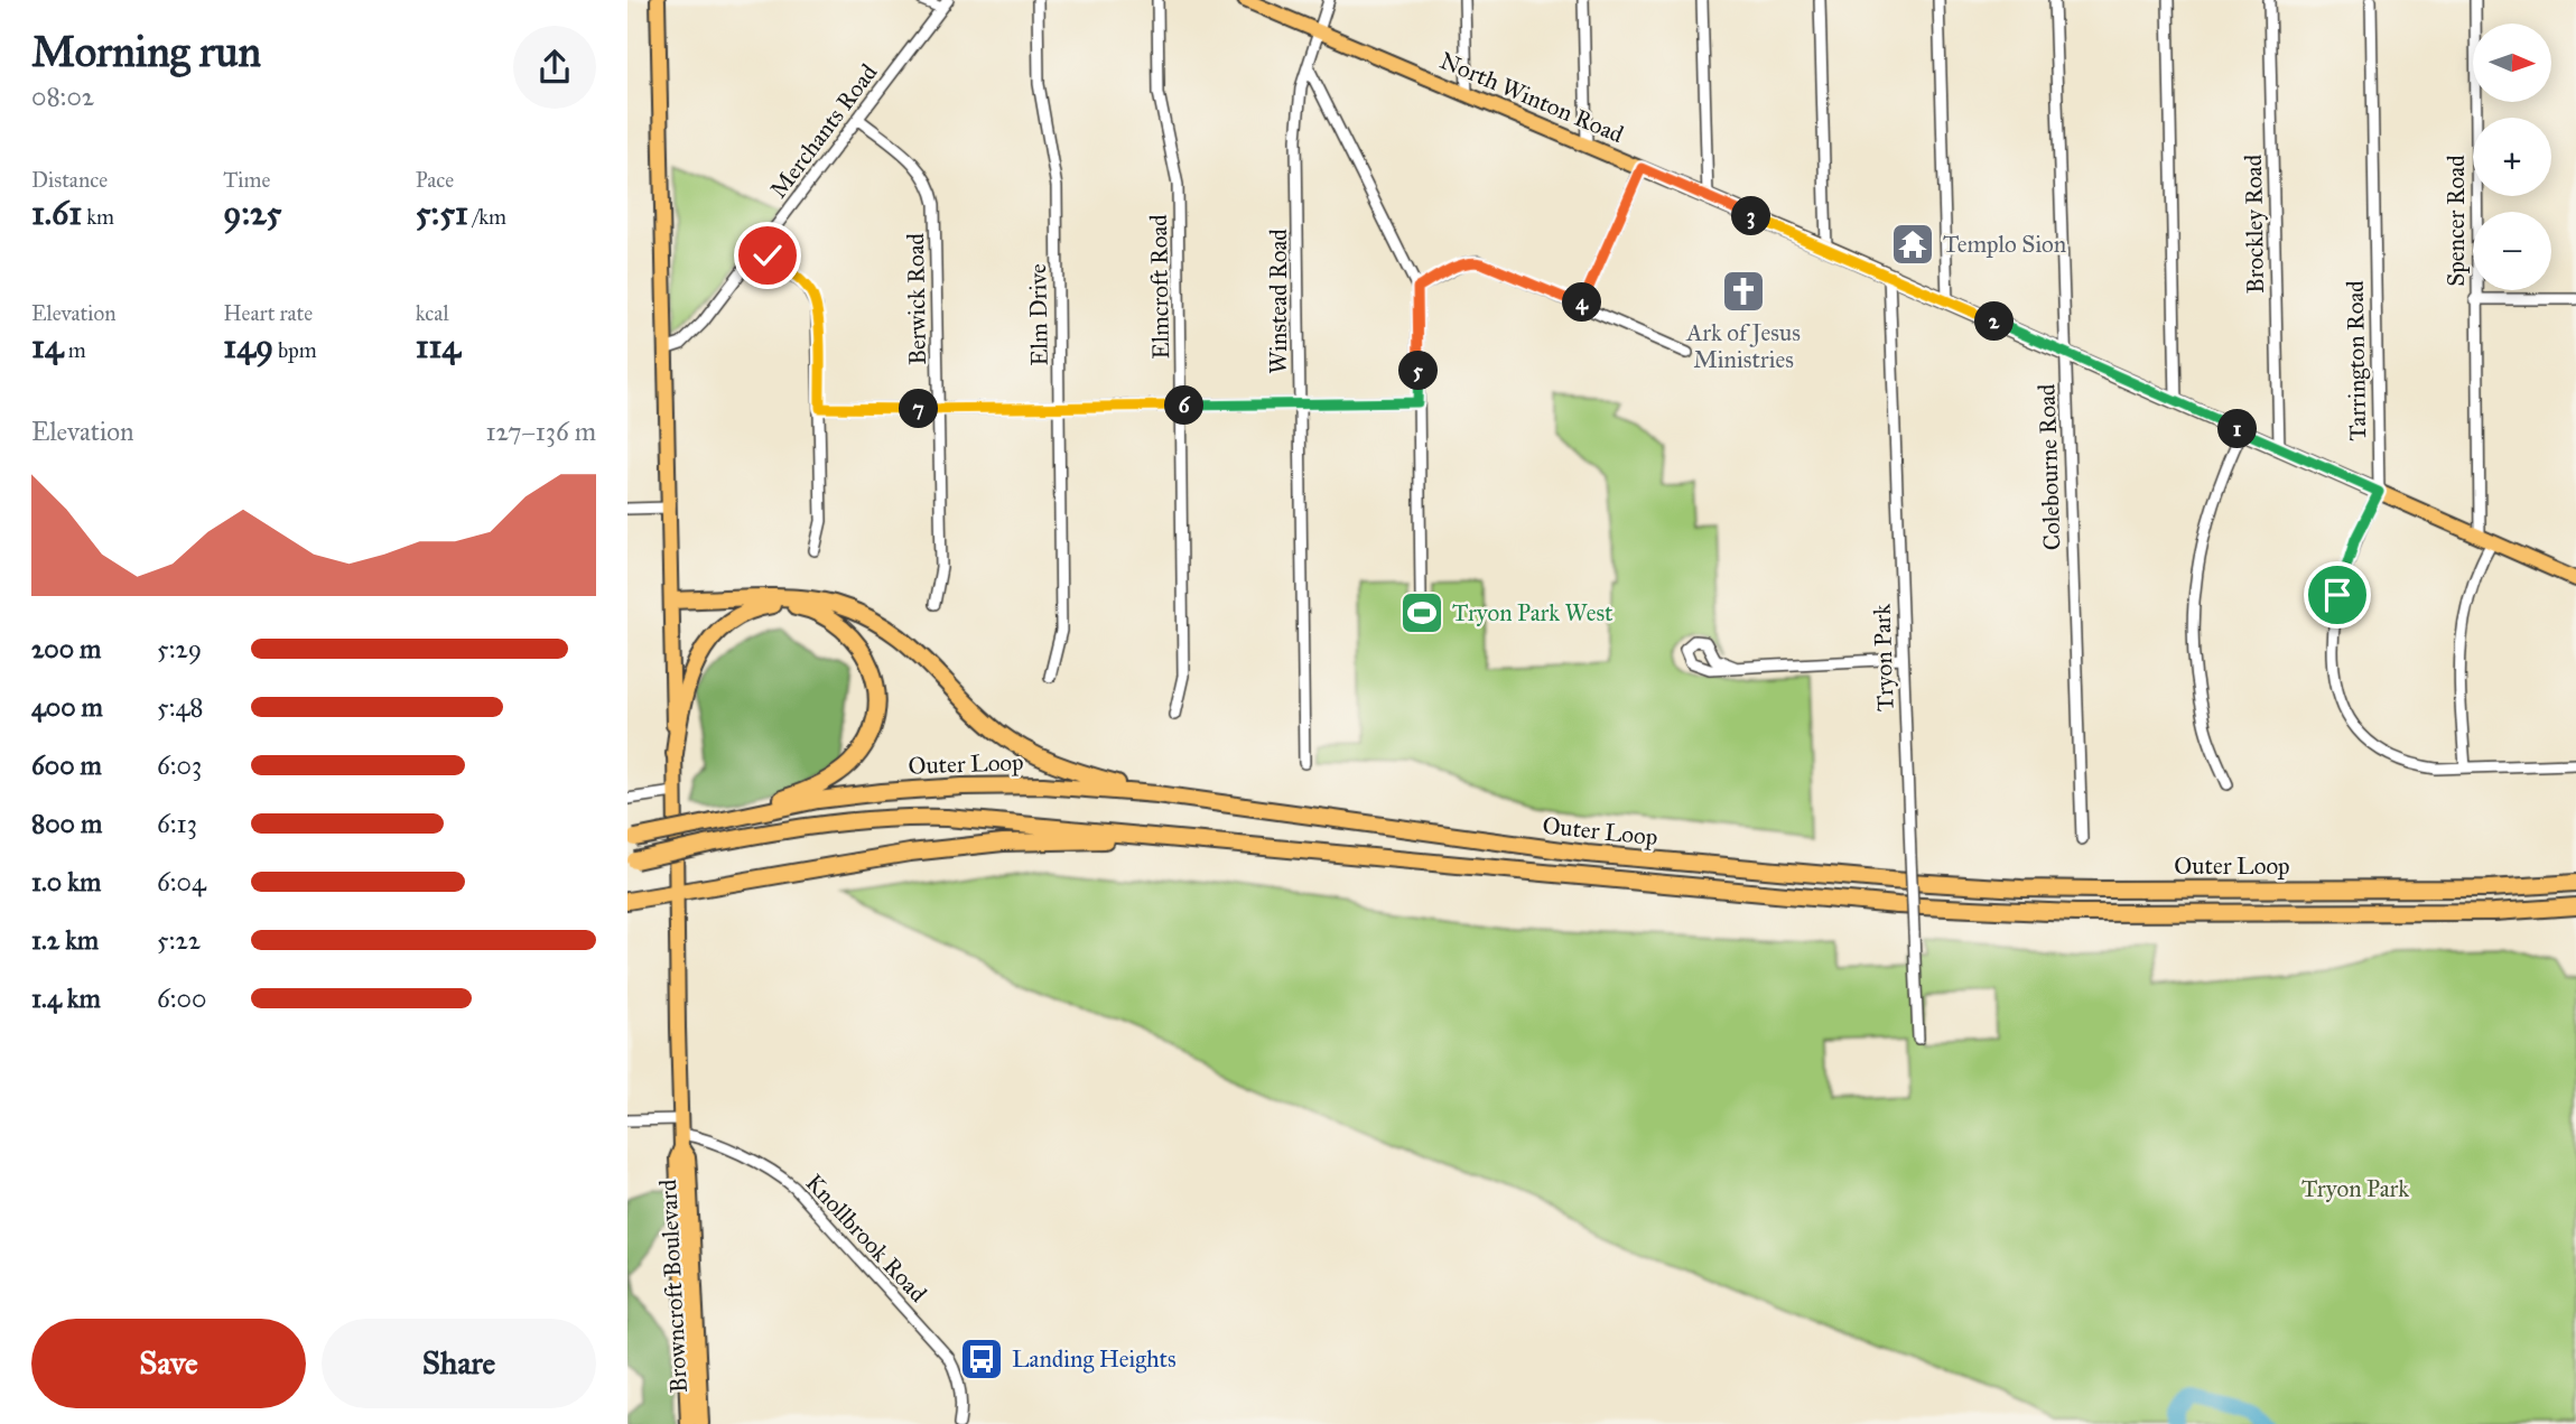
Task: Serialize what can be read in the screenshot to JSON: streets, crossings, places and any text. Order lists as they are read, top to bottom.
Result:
{
  "streets": {
    "highway": ["Outer Loop"],
    "main road": ["North Winton Road", "Browncroft Boulevard"],
    "street": [
      "Merchants Road",
      "Spencer Road",
      "Brockley Road",
      "Elmcroft Road",
      "Berwick Road",
      "Winstead Road",
      "Elm Drive",
      "Tarrington Road",
      "Colebourne Road",
      "Tryon Park",
      "Knollbrook Road"
    ]
  },
  "crossings": [
    ["North Winton Road", "Spencer Road"],
    ["North Winton Road", "Brockley Road"],
    ["North Winton Road", "Winstead Road"],
    ["North Winton Road", "Tarrington Road"],
    ["North Winton Road", "Colebourne Road"],
    ["North Winton Road", "Tryon Park"],
    ["Merchants Road", "Berwick Road"],
    ["Merchants Road", "Browncroft Boulevard"],
    ["Knollbrook Road", "Browncroft Boulevard"]
  ],
  "parks": ["Tryon Park"],
  "places": {
    "temple": ["Templo Sion"],
    "church": ["Ark of Jesus Ministries"],
    "sports": ["Tryon Park West"],
    "bus stop": ["Landing Heights"]
  },
  "north": "right",
  "page": {
    "heading": ["Morning run", "08:02"],
    "map_buttons": ["+", "−"],
    "stats": [
      ["Distance", "1.61 km"],
      ["Time", "9:25"],
      ["Pace", "5:51 /km"],
      ["Elevation", "14 m"],
      ["Heart rate", "149 bpm"],
      ["kcal", "114"]
    ],
    "pins": [
      "3",
      "4",
      "2",
      "5",
      "6",
      "7",
      "1"
    ],
    "chart": ["Elevation", "127–136 m"],
    "list": [
      {
        "name": "200 m",
        "note": "5:29"
      },
      {
        "name": "400 m",
        "note": "5:48"
      },
      {
        "name": "600 m",
        "note": "6:03"
      },
      {
        "name": "800 m",
        "note": "6:13"
      },
      {
        "name": "1.0 km",
        "note": "6:04"
      },
      {
        "name": "1.2 km",
        "note": "5:22"
      },
      {
        "name": "1.4 km",
        "note": "6:00"
      }
    ],
    "buttons": ["Save", "Share"]
  }
}
